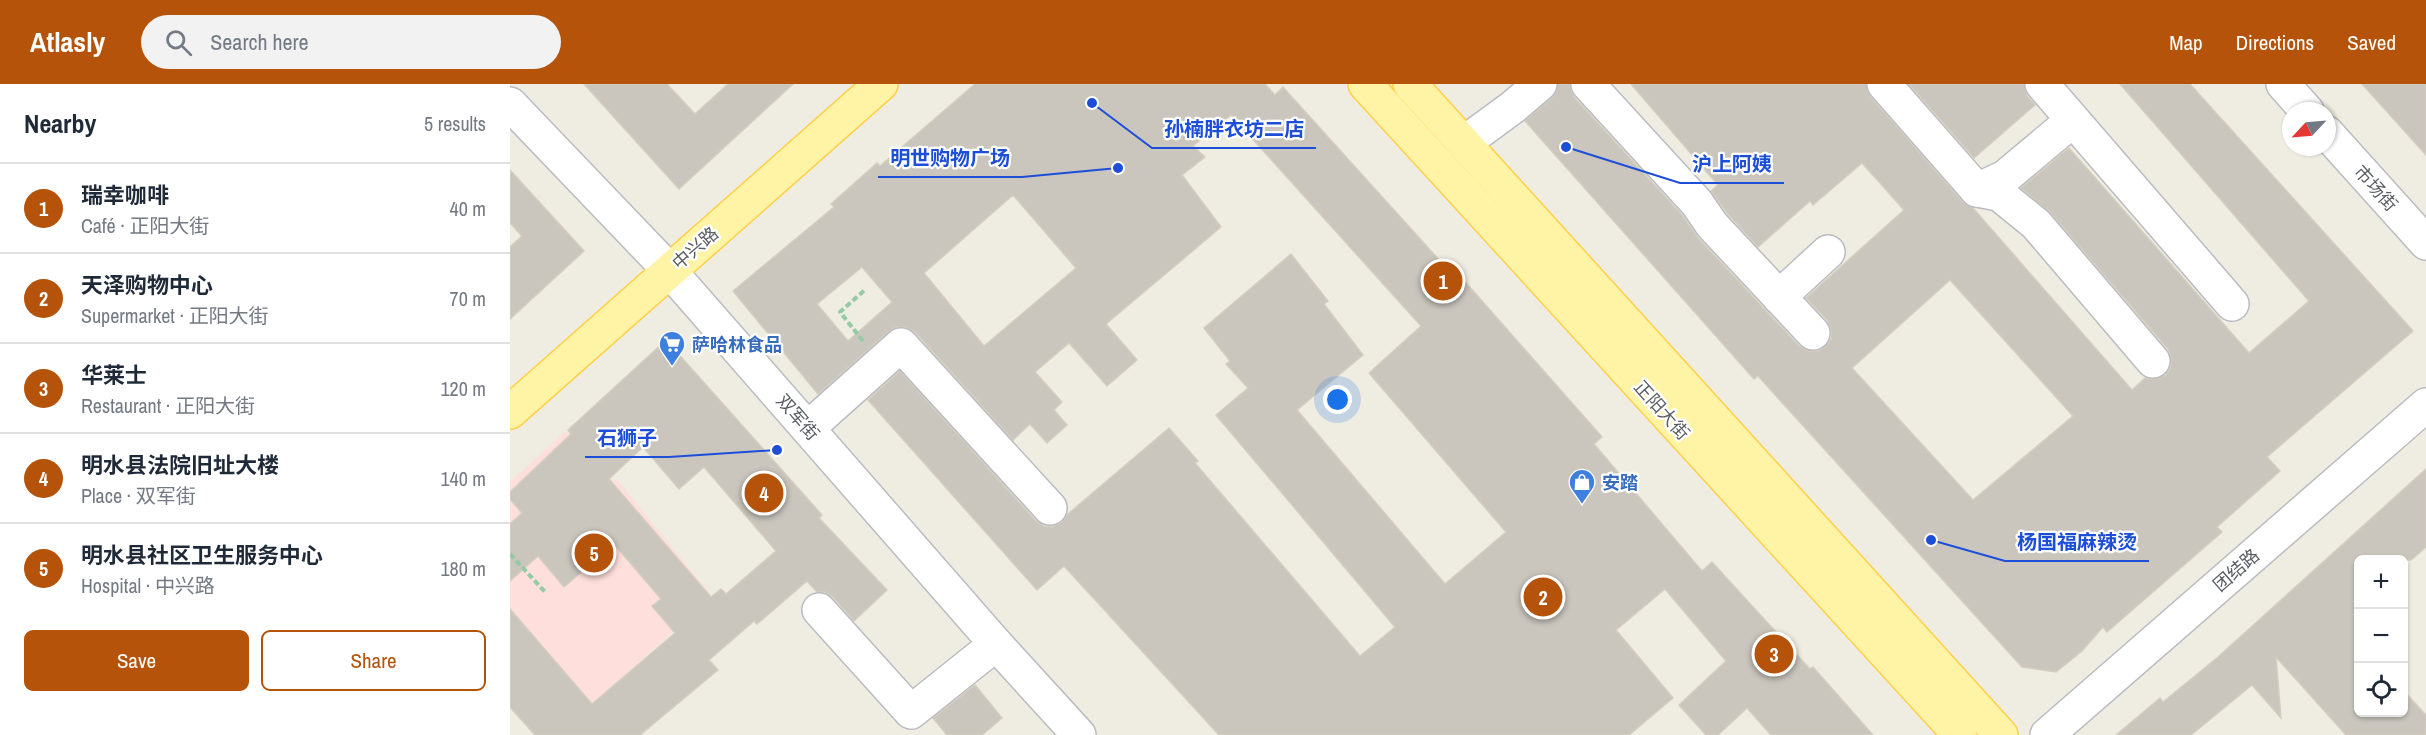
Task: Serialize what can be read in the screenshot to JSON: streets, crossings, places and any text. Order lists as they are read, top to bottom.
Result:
{
  "streets": {
    "main road": ["中兴路", "正阳大街"],
    "street": ["市场街", "双军街", "团结路"]
  },
  "crossings": [
    ["中兴路", "双军街"]
  ],
  "places": {
    "other": [
      "孙楠胖衣坊二店",
      "沪上阿姨",
      "明世购物广场",
      "石狮子",
      "杨国福麻辣烫"
    ],
    "supermarket": ["萨哈林食品"],
    "shop": ["安踏"]
  },
  "north": "bottom left",
  "page": {
    "header": "Atlasly",
    "search": "Search here",
    "nav": ["Map", "Directions", "Saved"],
    "heading": ["Nearby", "5 results"],
    "list": [
      {
        "mark": "1",
        "name": "瑞幸咖啡",
        "note": "Café · 正阳大街",
        "value": "40 m"
      },
      {
        "mark": "2",
        "name": "天泽购物中心",
        "note": "Supermarket · 正阳大街",
        "value": "70 m"
      },
      {
        "mark": "3",
        "name": "华莱士",
        "note": "Restaurant · 正阳大街",
        "value": "120 m"
      },
      {
        "mark": "4",
        "name": "明水县法院旧址大楼",
        "note": "Place · 双军街",
        "value": "140 m"
      },
      {
        "mark": "5",
        "name": "明水县社区卫生服务中心",
        "note": "Hospital · 中兴路",
        "value": "180 m"
      }
    ],
    "pins": [
      "1",
      "4",
      "5",
      "2",
      "3"
    ],
    "map_buttons": ["+", "−"],
    "buttons": ["Save", "Share"]
  }
}
